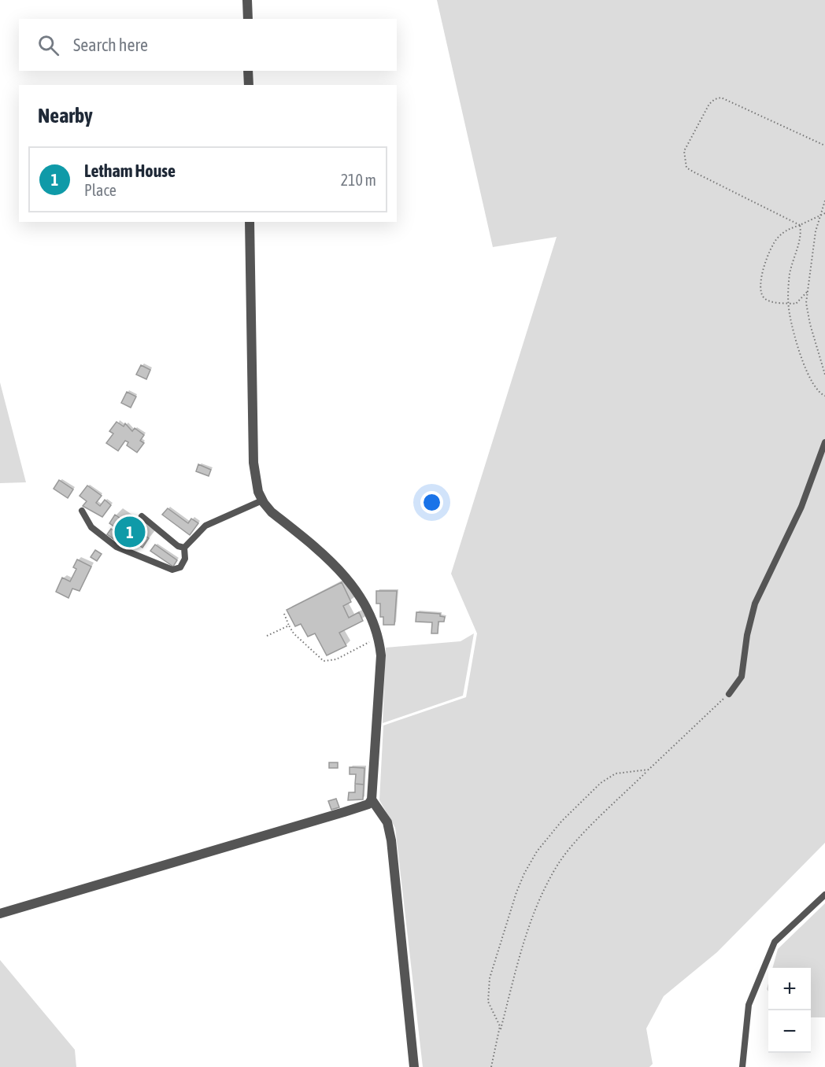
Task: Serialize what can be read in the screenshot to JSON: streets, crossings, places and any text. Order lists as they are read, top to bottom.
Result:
{
  "page": {
    "search": "Search here",
    "heading": "Nearby",
    "list": [
      {
        "mark": "1",
        "name": "Letham House",
        "note": "Place",
        "value": "210 m"
      }
    ],
    "pins": "1",
    "map_buttons": ["+", "−"]
  }
}
